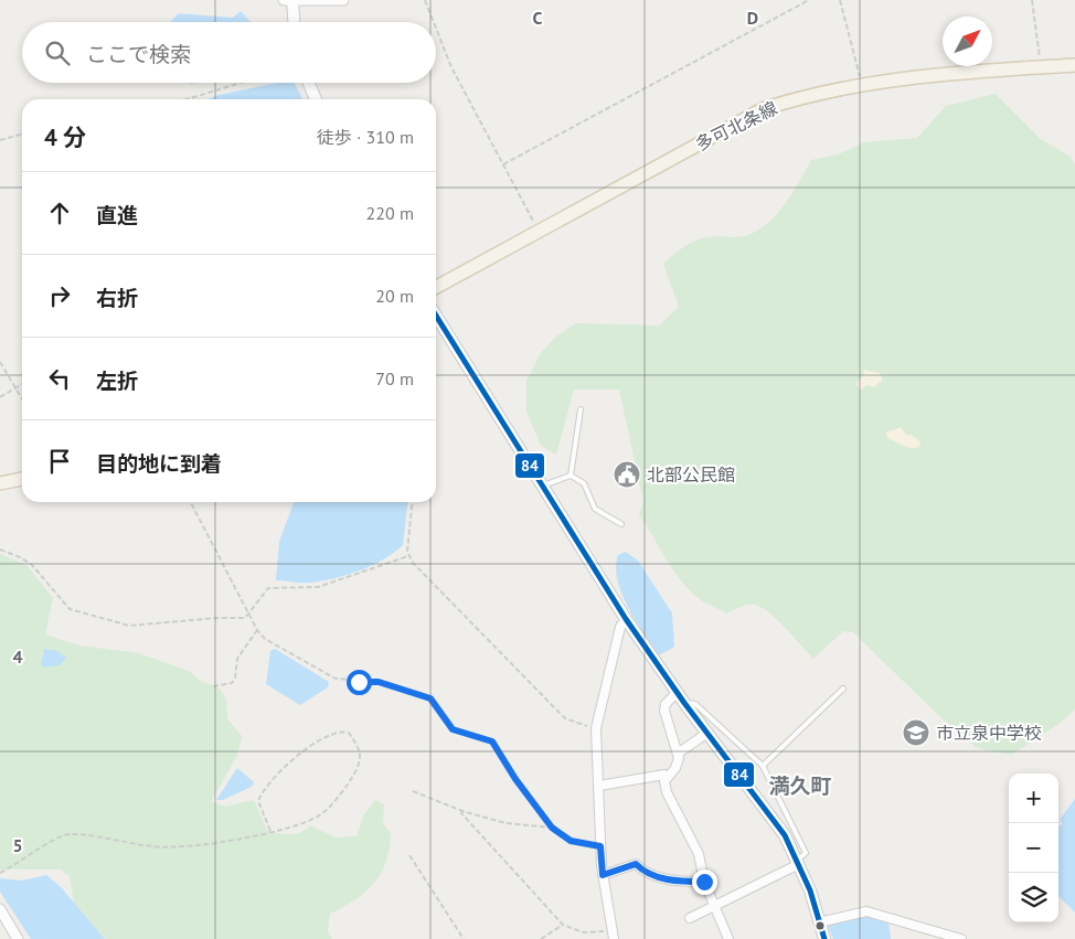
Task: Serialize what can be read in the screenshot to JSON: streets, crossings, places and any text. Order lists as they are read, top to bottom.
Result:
{
  "streets": {
    "main road": ["多可北条線"]
  },
  "districts": ["満久町"],
  "places": {
    "public building": ["北部公民館"],
    "school or university": ["市立泉中学校"]
  },
  "lines": ["transit line 84"],
  "north": "top right",
  "page": {
    "search": "ここで検索",
    "heading": ["4 分", "徒歩 · 310 m"],
    "list": [
      ["直進", "220 m"],
      ["右折", "20 m"],
      ["左折", "70 m"],
      "目的地に到着"
    ],
    "map_buttons": ["+", "−"]
  },
  "grid": {
    "columns": ["C", "D"],
    "rows": ["4", "5"]
  }
}
